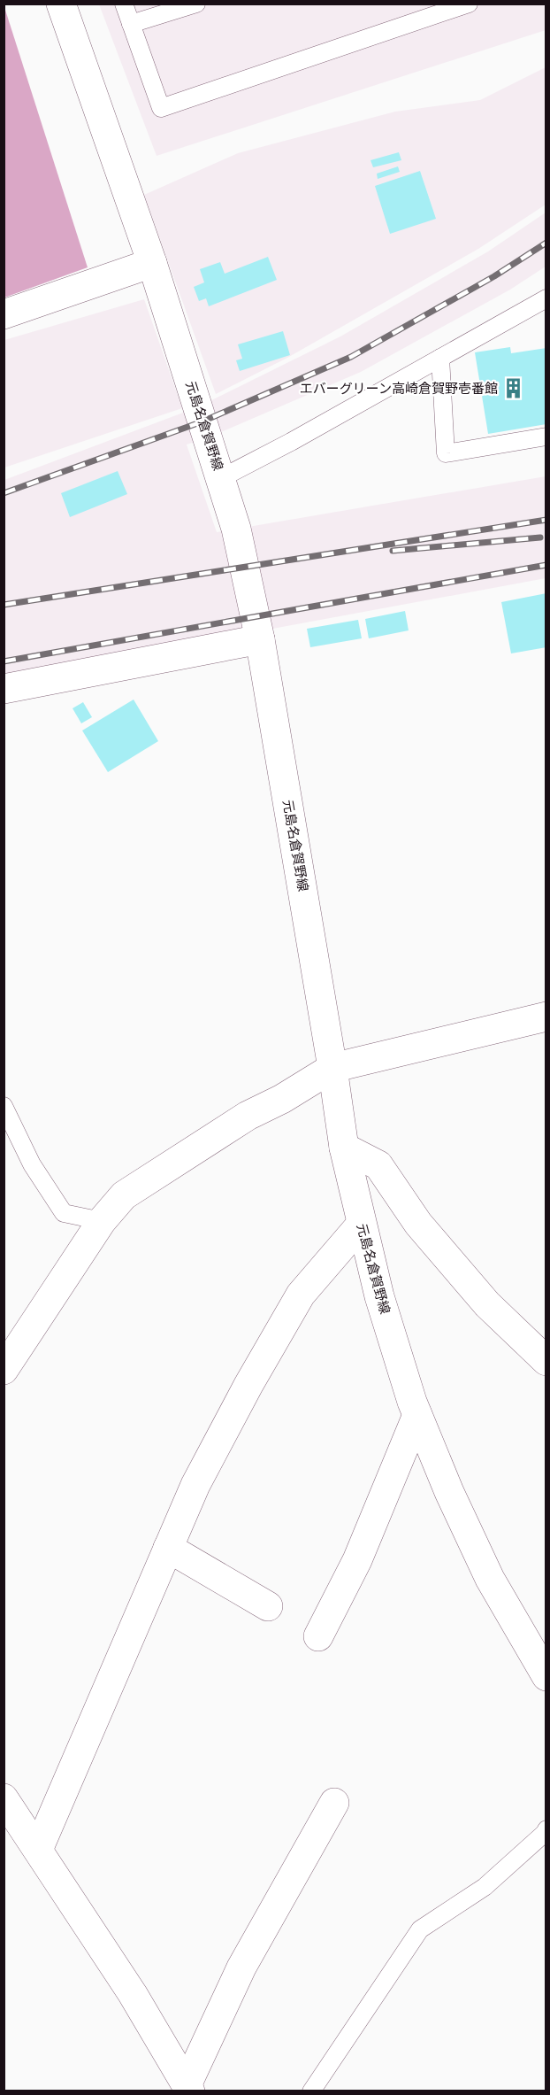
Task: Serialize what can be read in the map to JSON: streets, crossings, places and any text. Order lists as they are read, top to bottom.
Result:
{
  "streets": {
    "street": ["元島名倉賀野線"]
  },
  "places": {
    "building": ["エバーグリーン高崎倉賀野壱番館"]
  }
}
